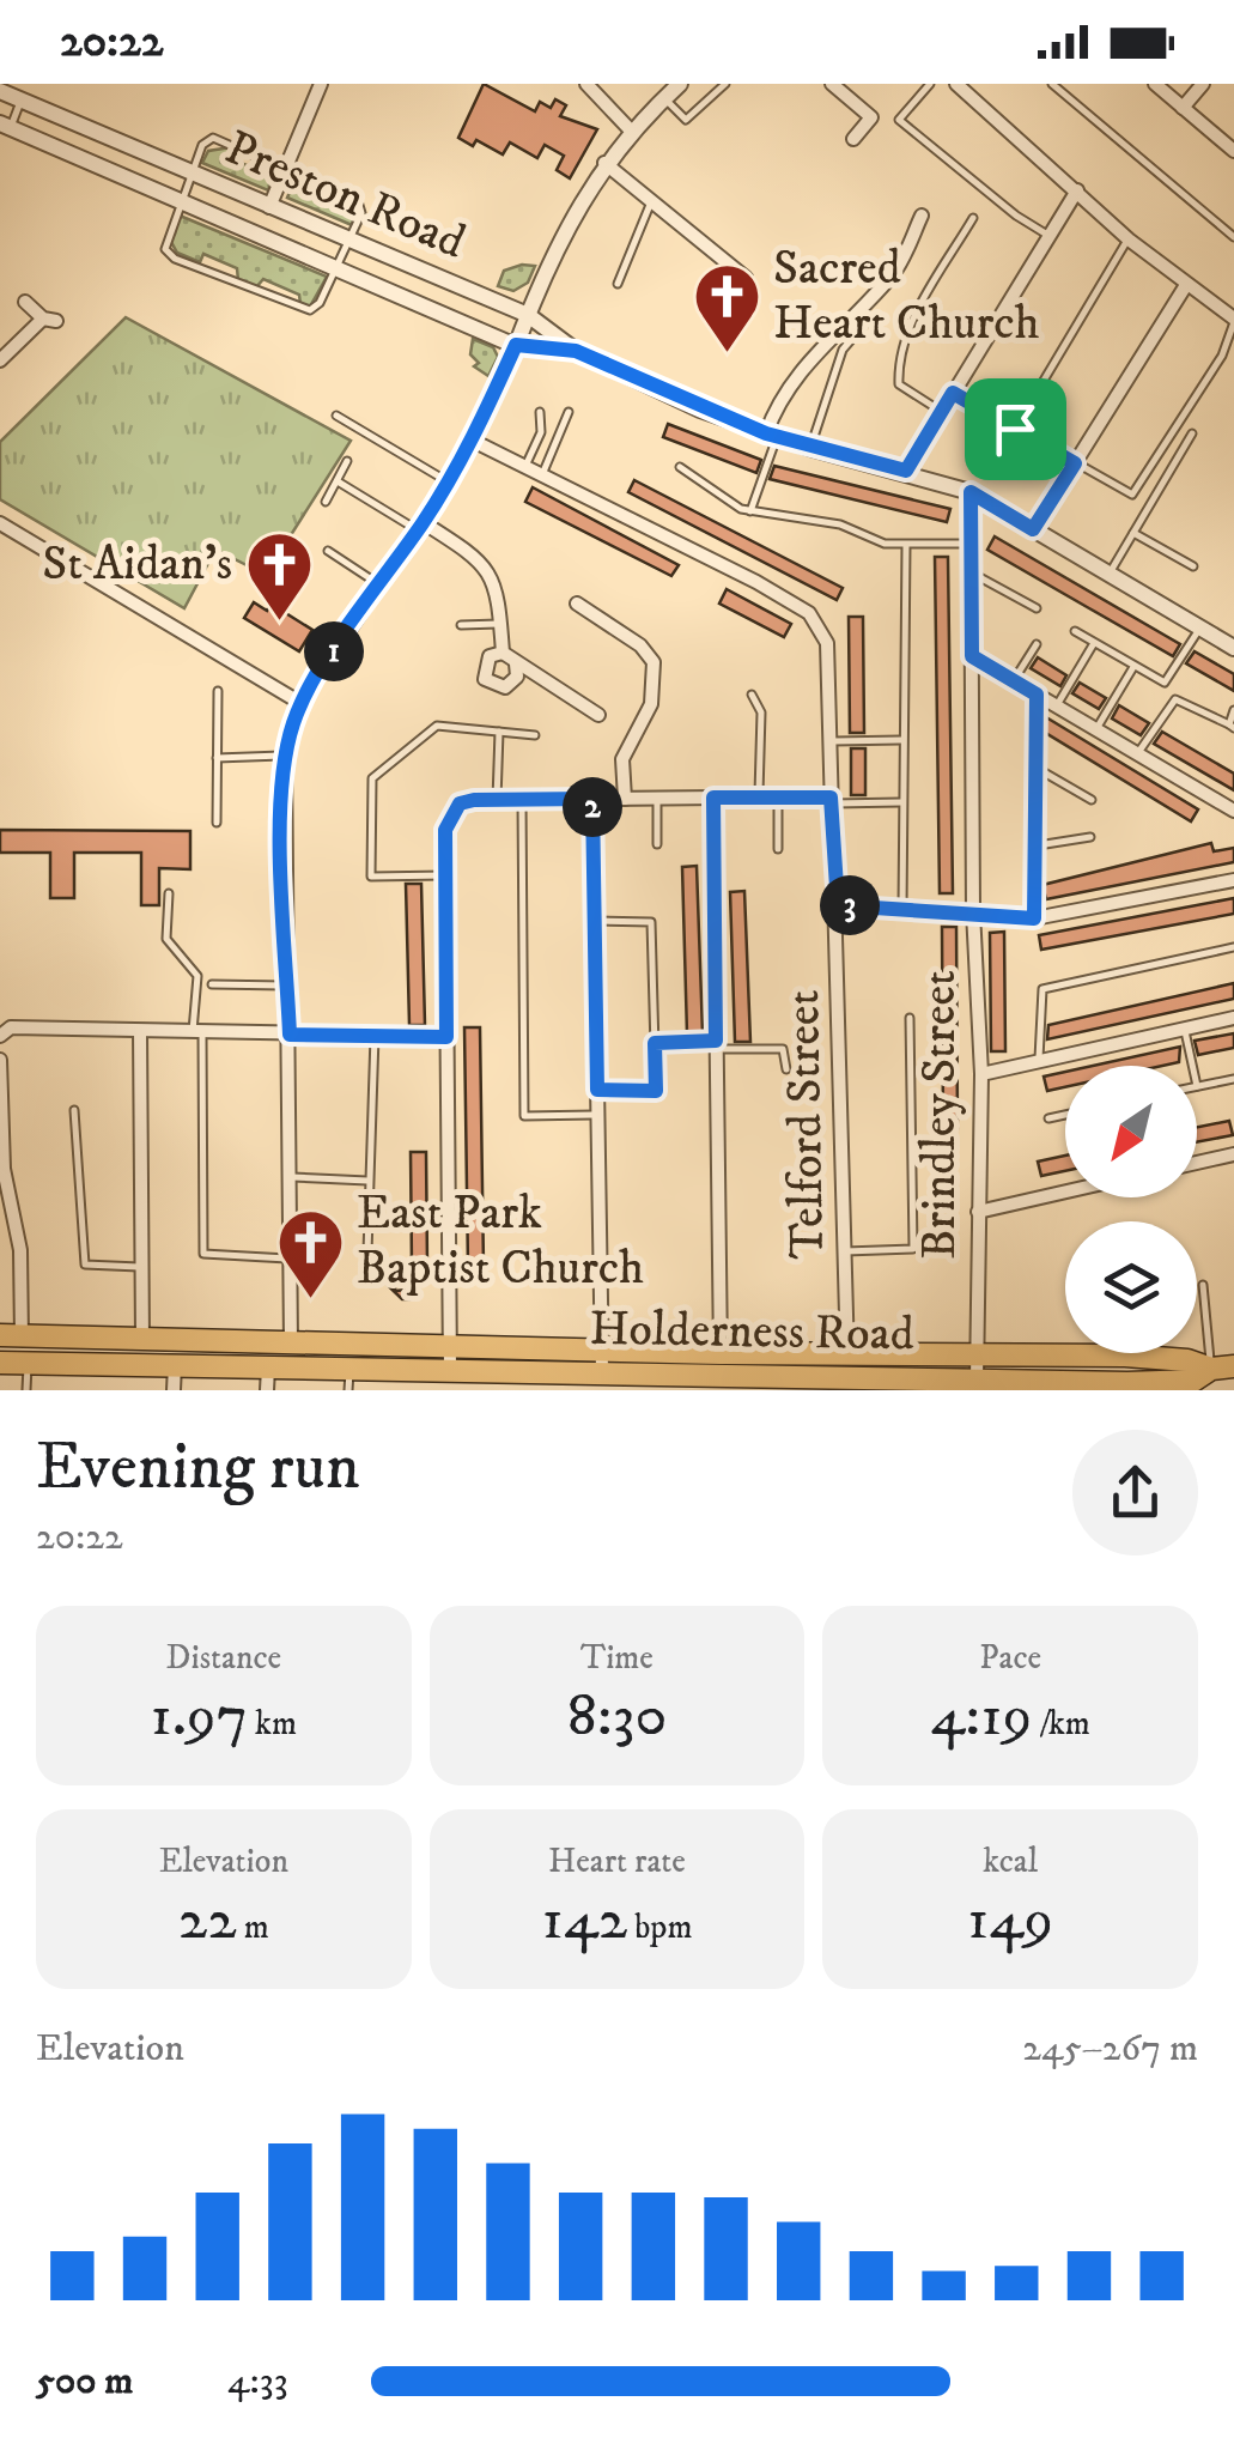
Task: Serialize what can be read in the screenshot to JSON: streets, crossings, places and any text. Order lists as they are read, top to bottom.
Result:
{
  "streets": {
    "highway": ["Holderness Road"],
    "street": ["Preston Road", "Brindley Street", "Telford Street"]
  },
  "crossings": [
    ["Brindley Street", "Holderness Road"],
    ["Telford Street", "Holderness Road"]
  ],
  "places": {
    "church": ["Sacred Heart Church", "St Aidan's", "East Park Baptist Church"]
  },
  "north": "bottom left",
  "page": {
    "status": "20:22",
    "pins": ["1", "2", "3"],
    "heading": ["Evening run", "20:22"],
    "stats": [
      ["Distance", "1.97 km"],
      ["Time", "8:30"],
      ["Pace", "4:19 /km"],
      ["Elevation", "22 m"],
      ["Heart rate", "142 bpm"],
      ["kcal", "149"]
    ],
    "chart": ["Elevation", "245–267 m"],
    "list": [
      {
        "name": "500 m",
        "note": "4:33"
      }
    ]
  }
}
